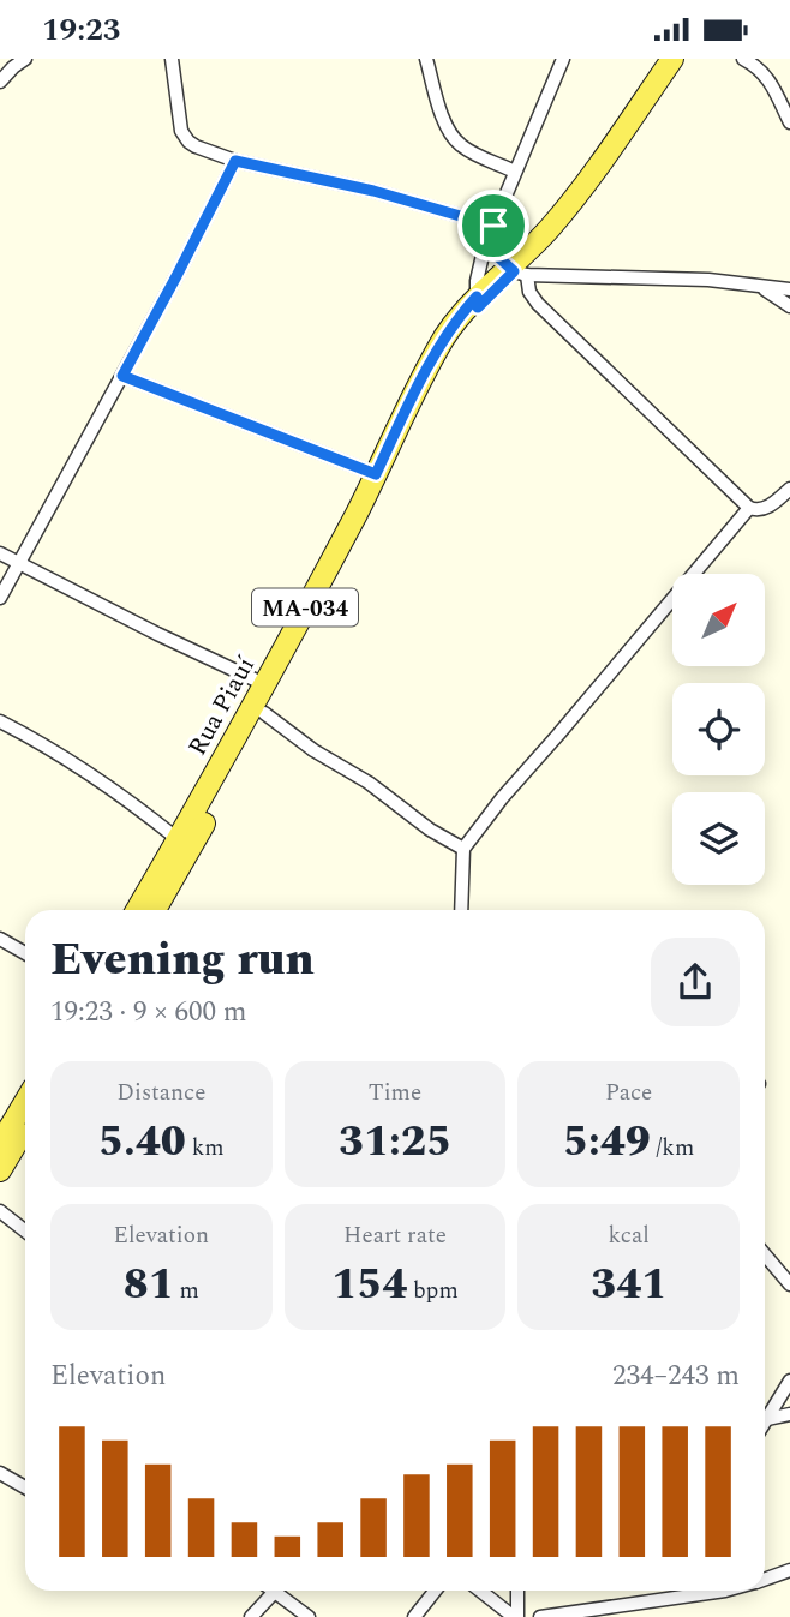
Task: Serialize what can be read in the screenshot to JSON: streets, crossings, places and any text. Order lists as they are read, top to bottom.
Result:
{
  "streets": {
    "main road": ["MA-034", "Rua Piauí"]
  },
  "crossings": [
    ["MA-034", "Rua Piauí"]
  ],
  "north": "top right",
  "page": {
    "status": "19:23",
    "heading": ["Evening run", "19:23 · 9 × 600 m"],
    "stats": [
      ["Distance", "5.40 km"],
      ["Time", "31:25"],
      ["Pace", "5:49 /km"],
      ["Elevation", "81 m"],
      ["Heart rate", "154 bpm"],
      ["kcal", "341"]
    ],
    "chart": ["Elevation", "234–243 m"]
  }
}
